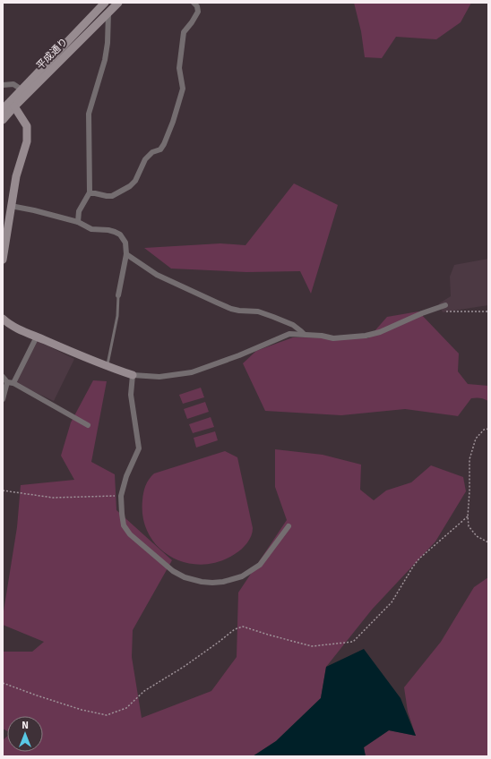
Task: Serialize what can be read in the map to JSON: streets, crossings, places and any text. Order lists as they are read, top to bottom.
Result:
{
  "streets": {
    "street": ["平成通り"]
  },
  "north": "top"
}
